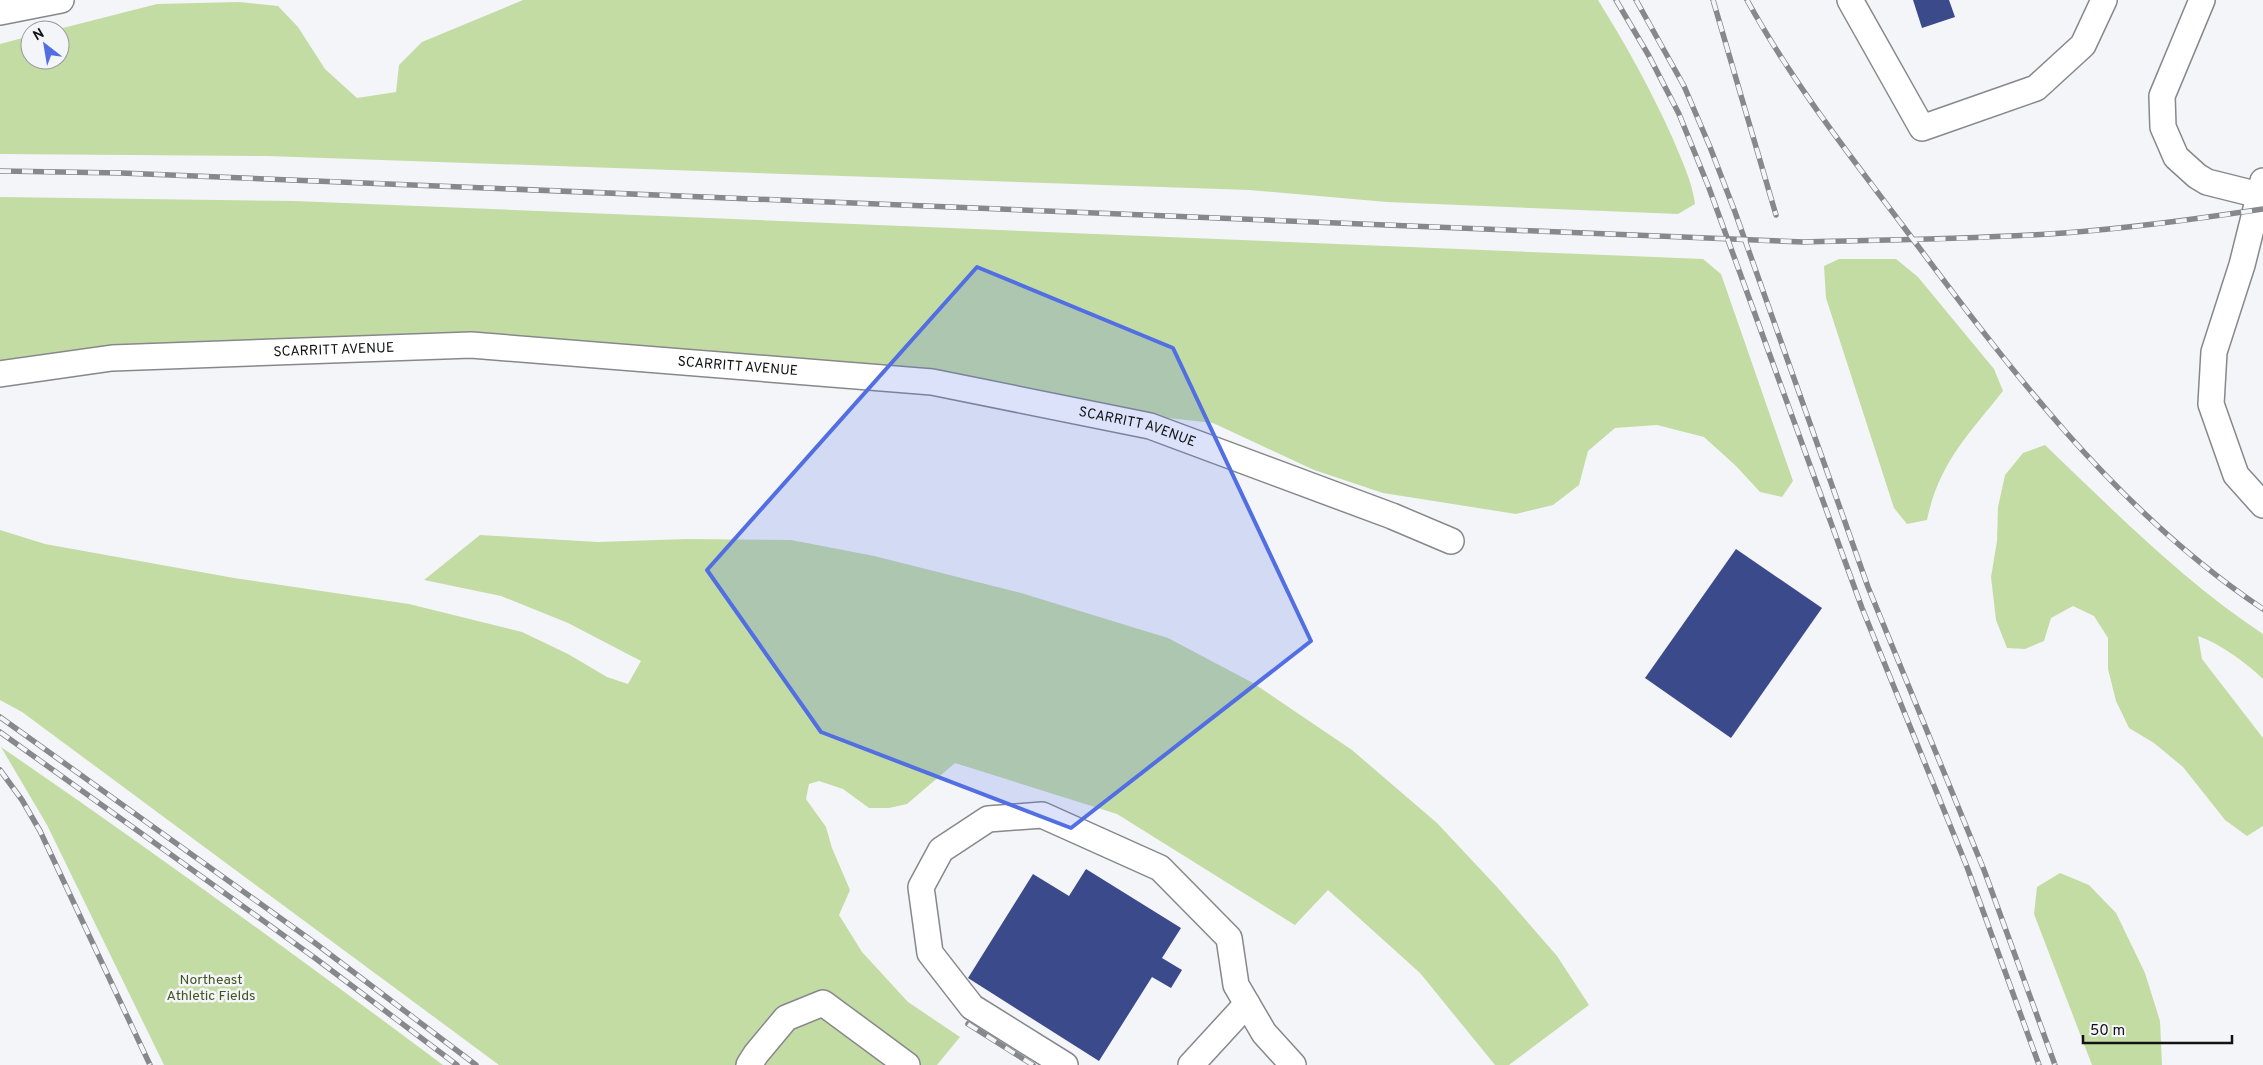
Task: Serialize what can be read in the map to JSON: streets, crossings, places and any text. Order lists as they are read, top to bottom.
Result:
{
  "streets": {
    "lane": ["SCARRITT AVENUE"]
  },
  "parks": ["Northeast Athletic Fields"],
  "scale_bar": "50 m",
  "north": "top left"
}
